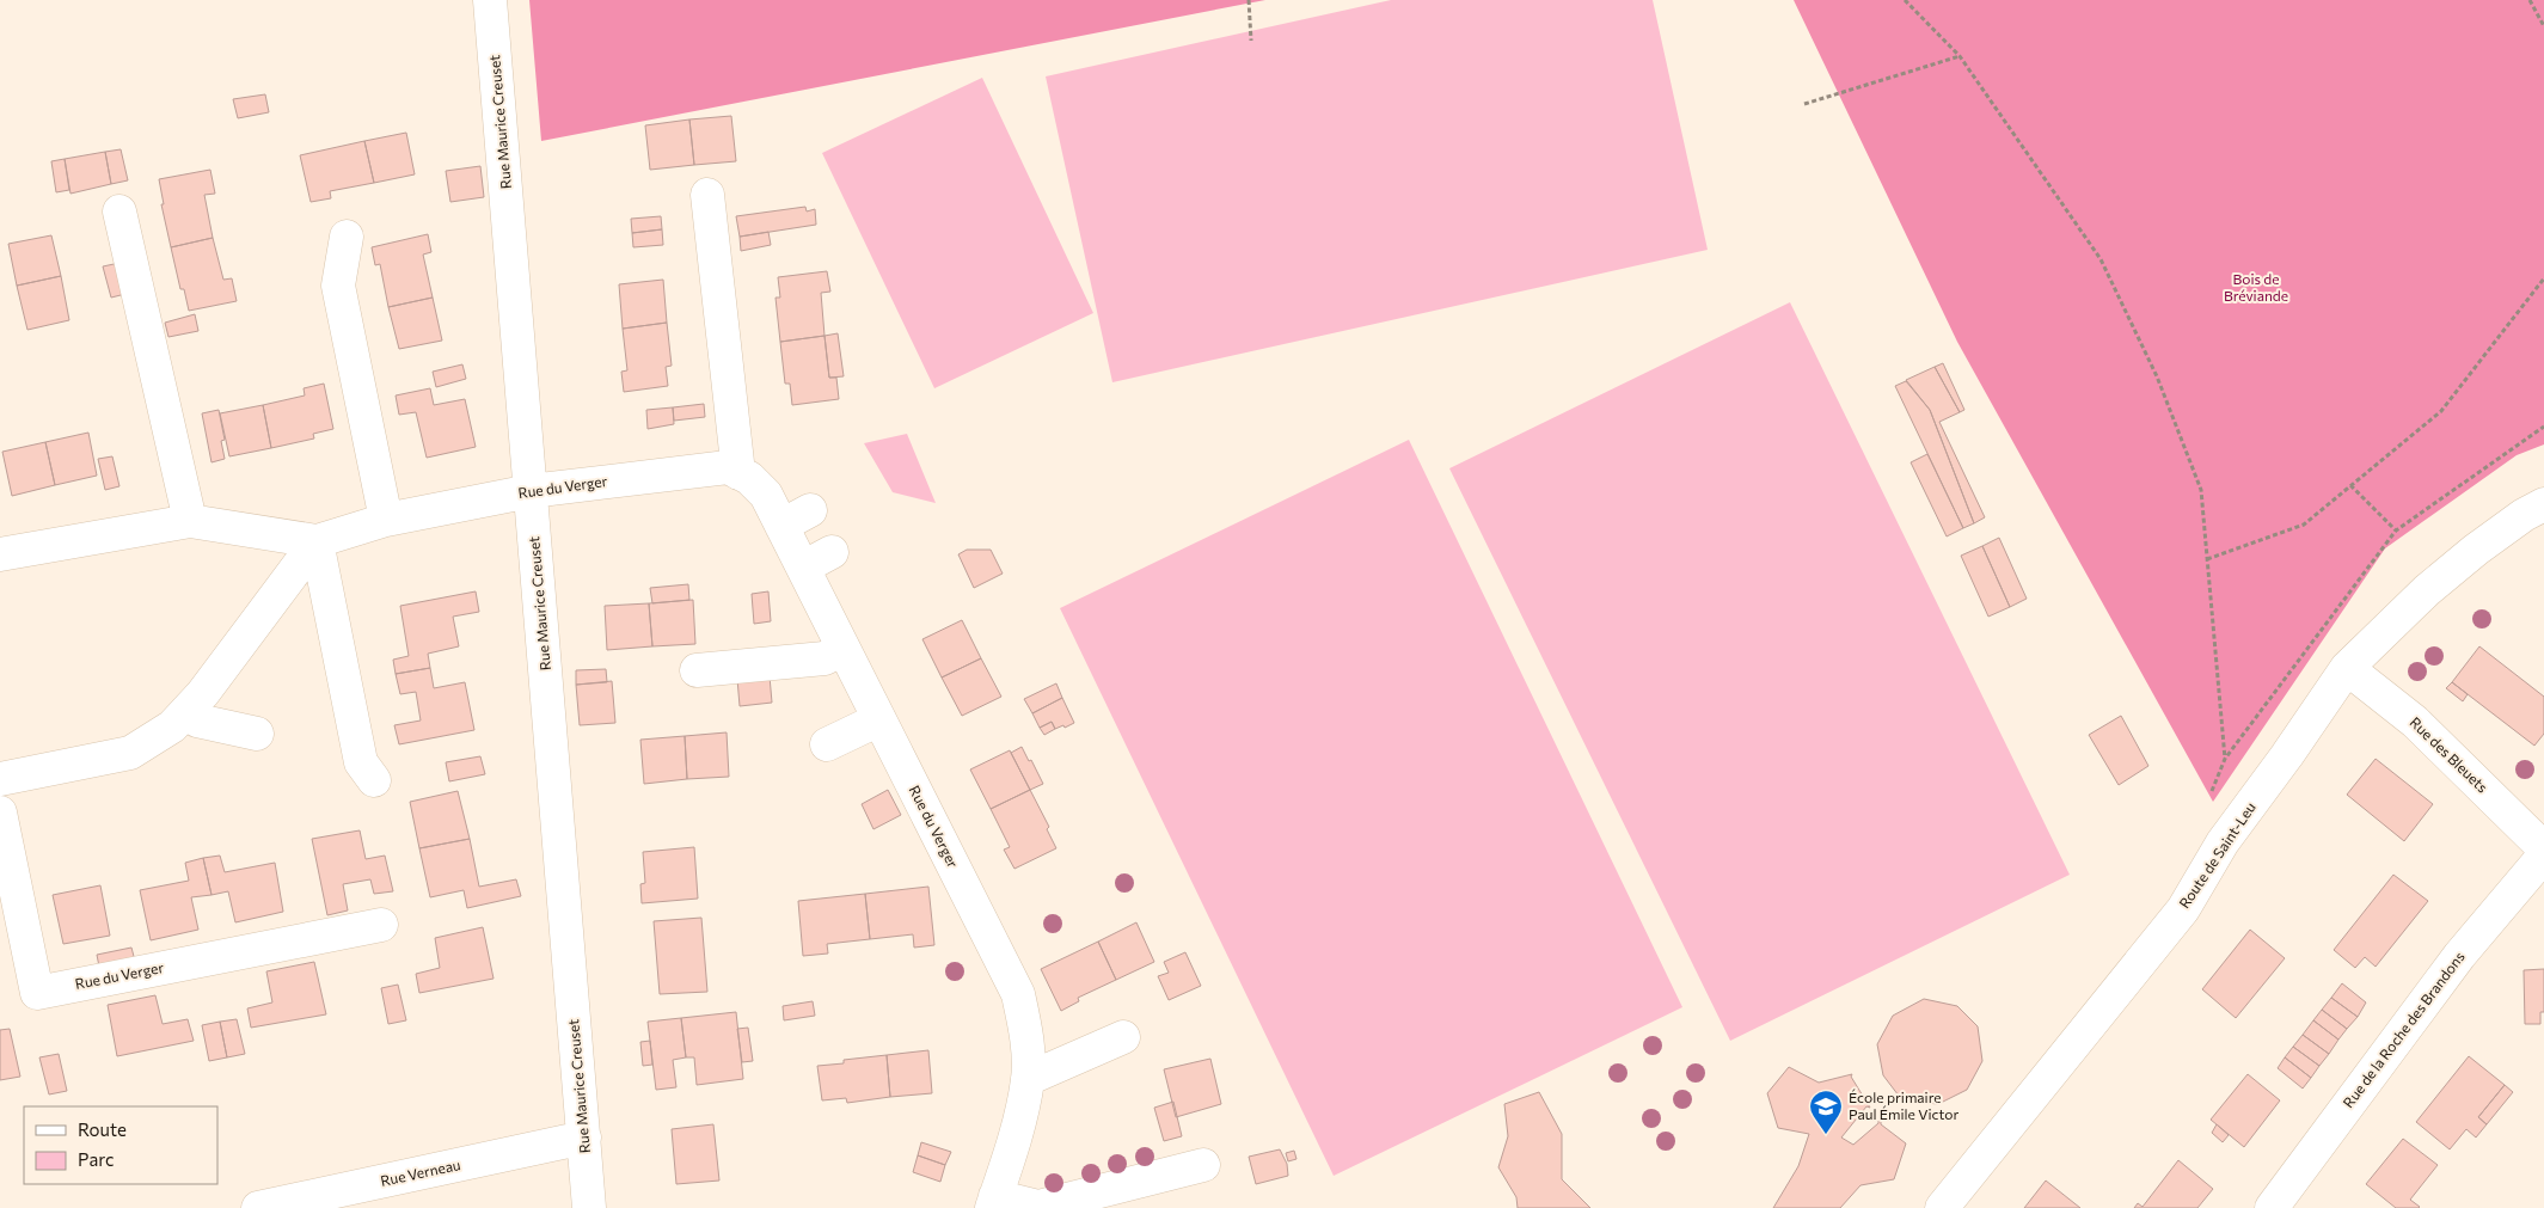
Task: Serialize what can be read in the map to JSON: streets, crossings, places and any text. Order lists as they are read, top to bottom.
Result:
{
  "streets": {
    "street": [
      "Rue Maurice Creuset",
      "Rue du Verger",
      "Rue des Bleuets",
      "Route de Saint-Leu",
      "Rue de la Roche des Brandons",
      "Rue Verneau"
    ]
  },
  "crossings": [
    ["Rue Maurice Creuset", "Rue du Verger"],
    ["Rue Maurice Creuset", "Rue Verneau"],
    ["Rue des Bleuets", "Route de Saint-Leu"]
  ],
  "parks": ["Bois de Bréviande"],
  "places": {
    "school or university": ["École primaire Paul Émile Victor"]
  },
  "legend": ["Route", "Parc"]
}
